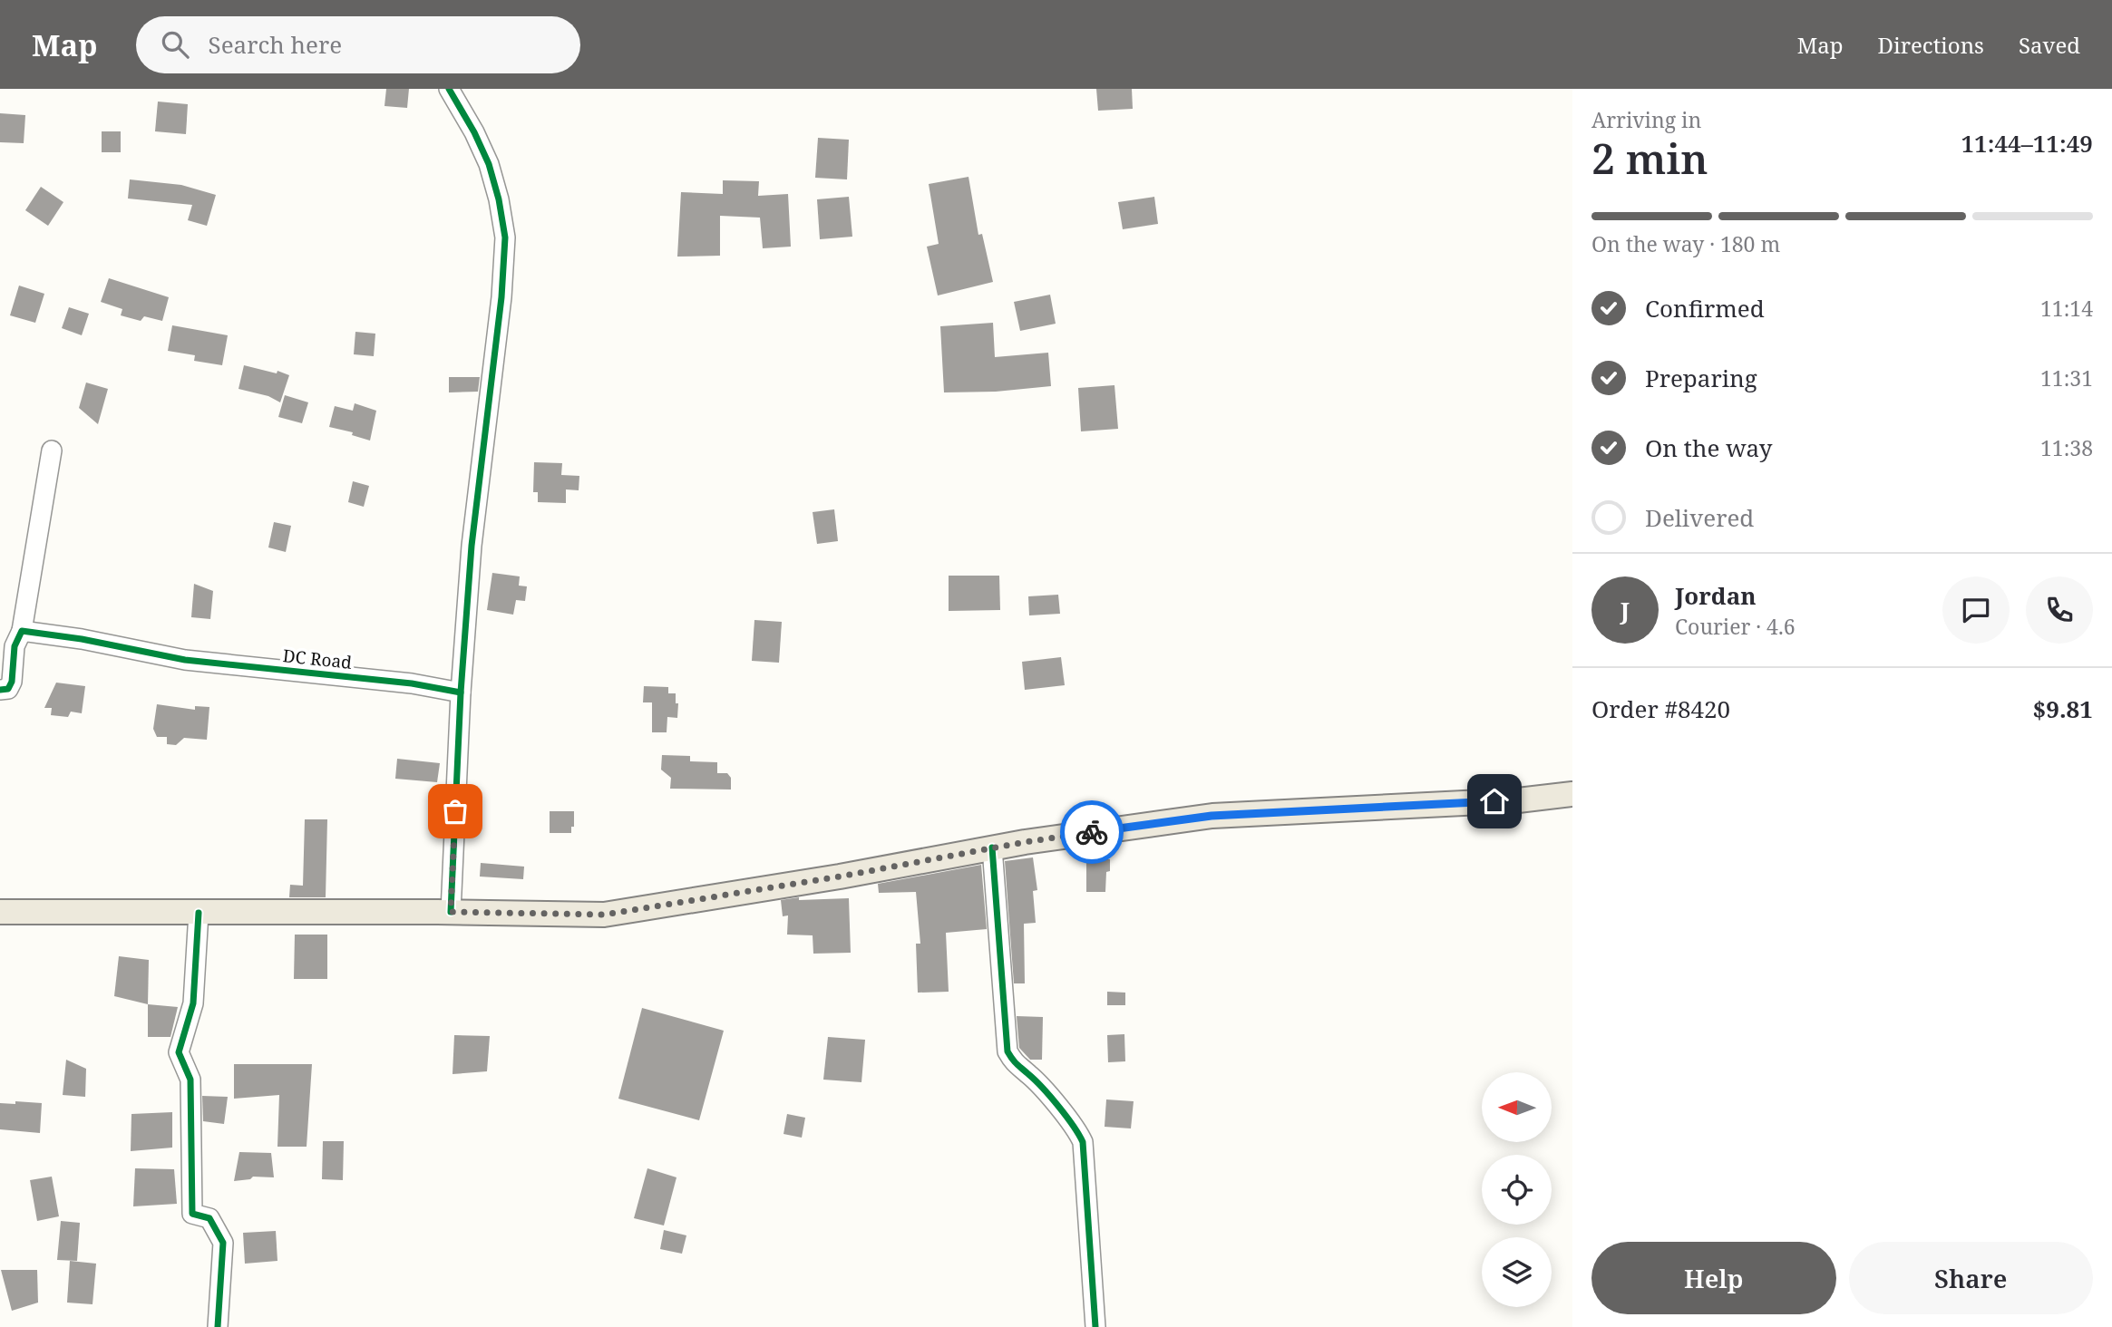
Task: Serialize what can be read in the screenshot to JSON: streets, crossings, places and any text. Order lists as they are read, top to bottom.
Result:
{
  "streets": {
    "street": ["DC Road"]
  },
  "north": "left",
  "page": {
    "header": "Map",
    "search": "Search here",
    "nav": ["Map", "Directions", "Saved"],
    "heading": ["2 min", "Arriving in", "11:44–11:49"],
    "panel": [
      "Jordan",
      "Courier · 4.6",
      "Order #8420",
      "$9.81"
    ],
    "bar": "On the way · 180 m",
    "list": [
      ["Confirmed", "11:14"],
      ["Preparing", "11:31"],
      ["On the way", "11:38"],
      "Delivered"
    ],
    "round": "J",
    "buttons": ["Help", "Share"]
  }
}
